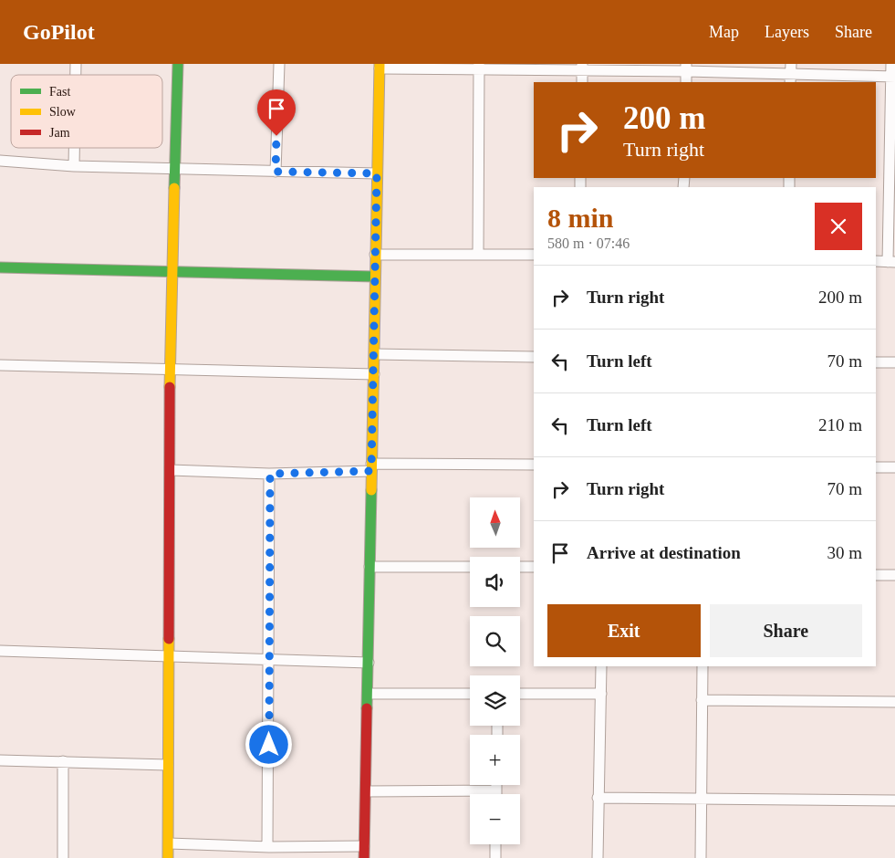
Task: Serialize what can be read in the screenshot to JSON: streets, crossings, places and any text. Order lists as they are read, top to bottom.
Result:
{
  "legend": ["Fast", "Slow", "Jam"],
  "north": "top",
  "page": {
    "header": "GoPilot",
    "nav": ["Map", "Layers", "Share"],
    "turn": ["200 m", "Turn right"],
    "heading": ["8 min", "580 m · 07:46"],
    "list": [
      {
        "name": "Turn right",
        "value": "200 m"
      },
      {
        "name": "Turn left",
        "value": "70 m"
      },
      {
        "name": "Turn left",
        "value": "210 m"
      },
      {
        "name": "Turn right",
        "value": "70 m"
      },
      {
        "name": "Arrive at destination",
        "value": "30 m"
      }
    ],
    "map_buttons": ["+", "−"],
    "buttons": ["Exit", "Share"]
  }
}
